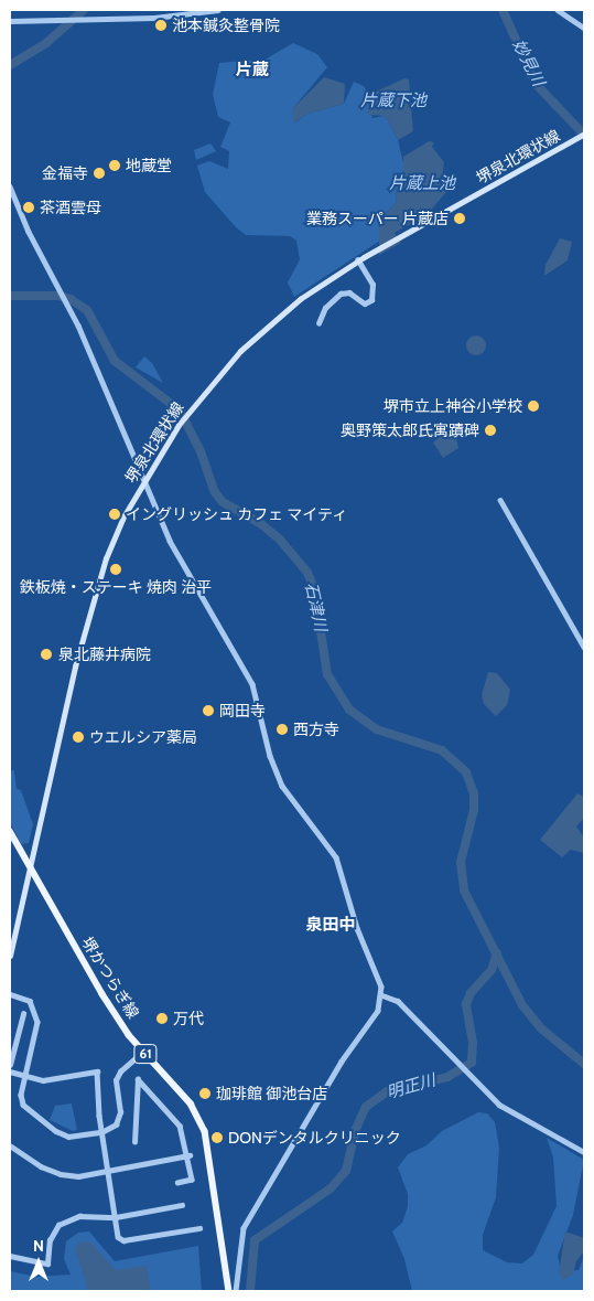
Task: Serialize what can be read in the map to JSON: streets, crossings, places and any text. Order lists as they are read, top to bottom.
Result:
{
  "streets": {
    "main road": ["堺泉北環状線", "堺かつらぎ線", "61"]
  },
  "crossings": [
    ["堺泉北環状線", "堺かつらぎ線"]
  ],
  "districts": ["片蔵", "泉田中"],
  "water": [
    "妙見川",
    "片蔵下池",
    "片蔵上池",
    "石津川",
    "明正川"
  ],
  "places": [
    "池本鍼灸整骨院",
    "地蔵堂",
    "金福寺",
    "茶酒雲母",
    "業務スーパー 片蔵店",
    "堺市立上神谷小学校",
    "奥野策太郎氏寓蹟碑",
    "イングリッシュ カフェ マイティ",
    "鉄板焼・ステーキ 焼肉 治平",
    "泉北藤井病院",
    "岡田寺",
    "西方寺",
    "ウエルシア薬局",
    "万代",
    "珈琲館 御池台店",
    "DONデンタルクリニック"
  ],
  "north": "top"
}
